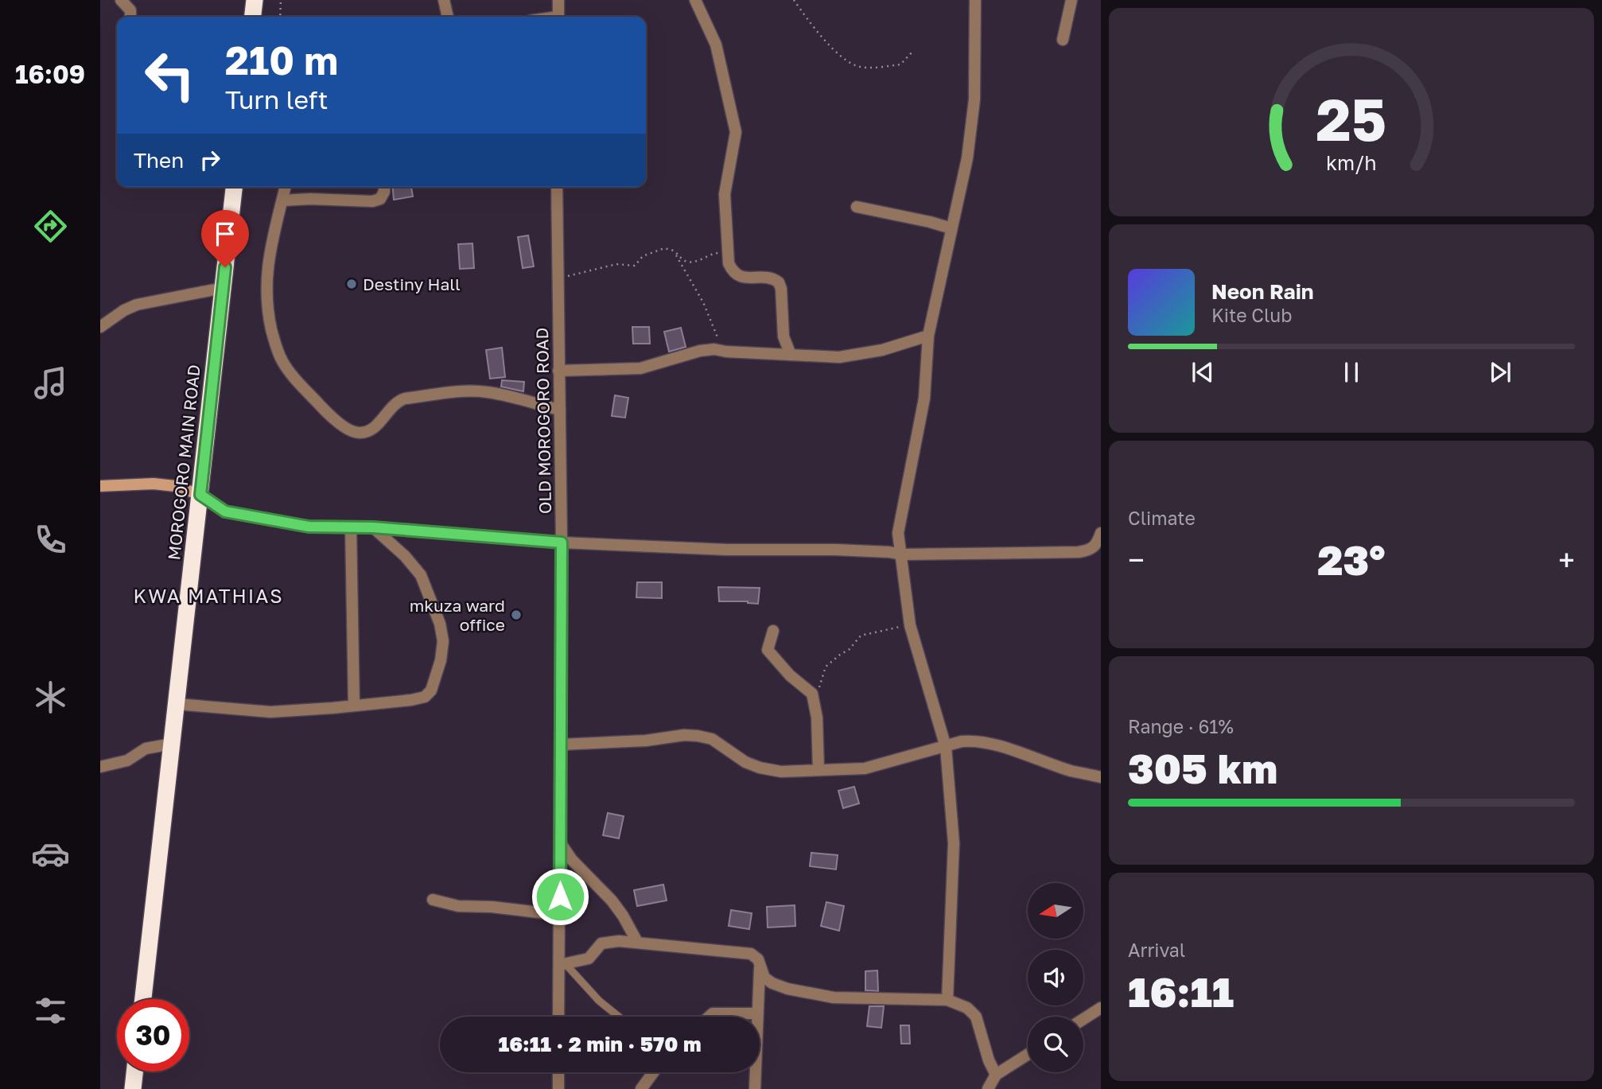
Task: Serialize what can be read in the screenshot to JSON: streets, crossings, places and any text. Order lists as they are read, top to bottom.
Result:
{
  "streets": {
    "highway": ["MOROGORO MAIN ROAD"],
    "street": ["OLD MOROGORO ROAD"]
  },
  "districts": ["KWA MATHIAS"],
  "places": ["Destiny Hall", "mkuza ward office"],
  "north": "left",
  "page": {
    "tabs": "16:09",
    "turn": ["210 m", "Turn left"],
    "then": "Then",
    "song": ["Neon Rain", "Kite Club"],
    "tile": [
      "Climate",
      ["Range · 61%", "305 km"],
      ["Arrival", "16:11"]
    ],
    "heat": ["−", "23°", "+"],
    "limit": "30",
    "trip": "16:11 · 2 min · 570 m",
    "gauge": ["25", "km/h"]
  }
}
